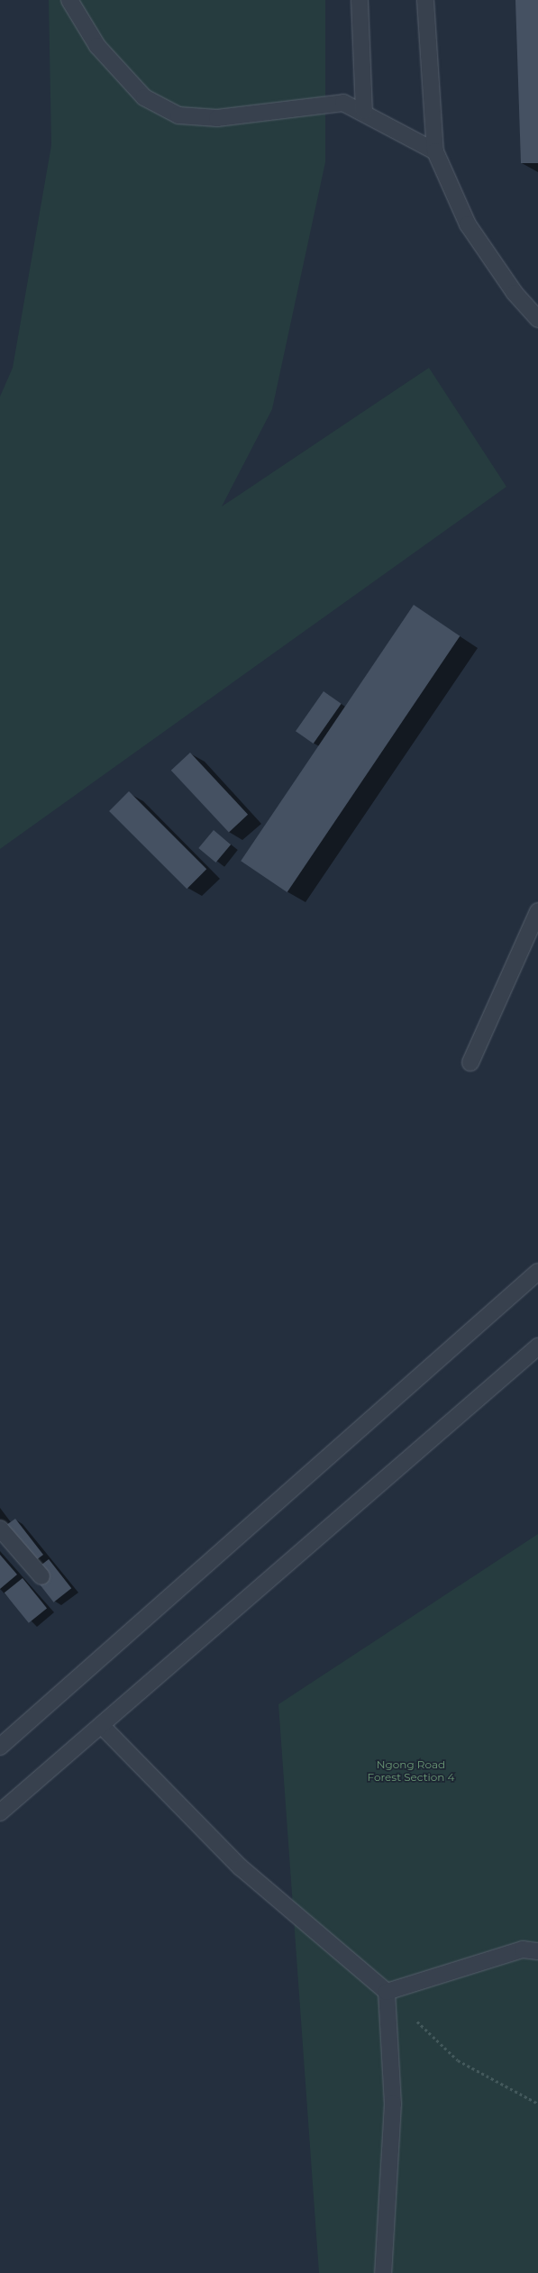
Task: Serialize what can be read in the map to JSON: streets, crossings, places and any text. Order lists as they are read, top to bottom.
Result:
{
  "parks": ["Ngong Road Forest Section 4"]
}
